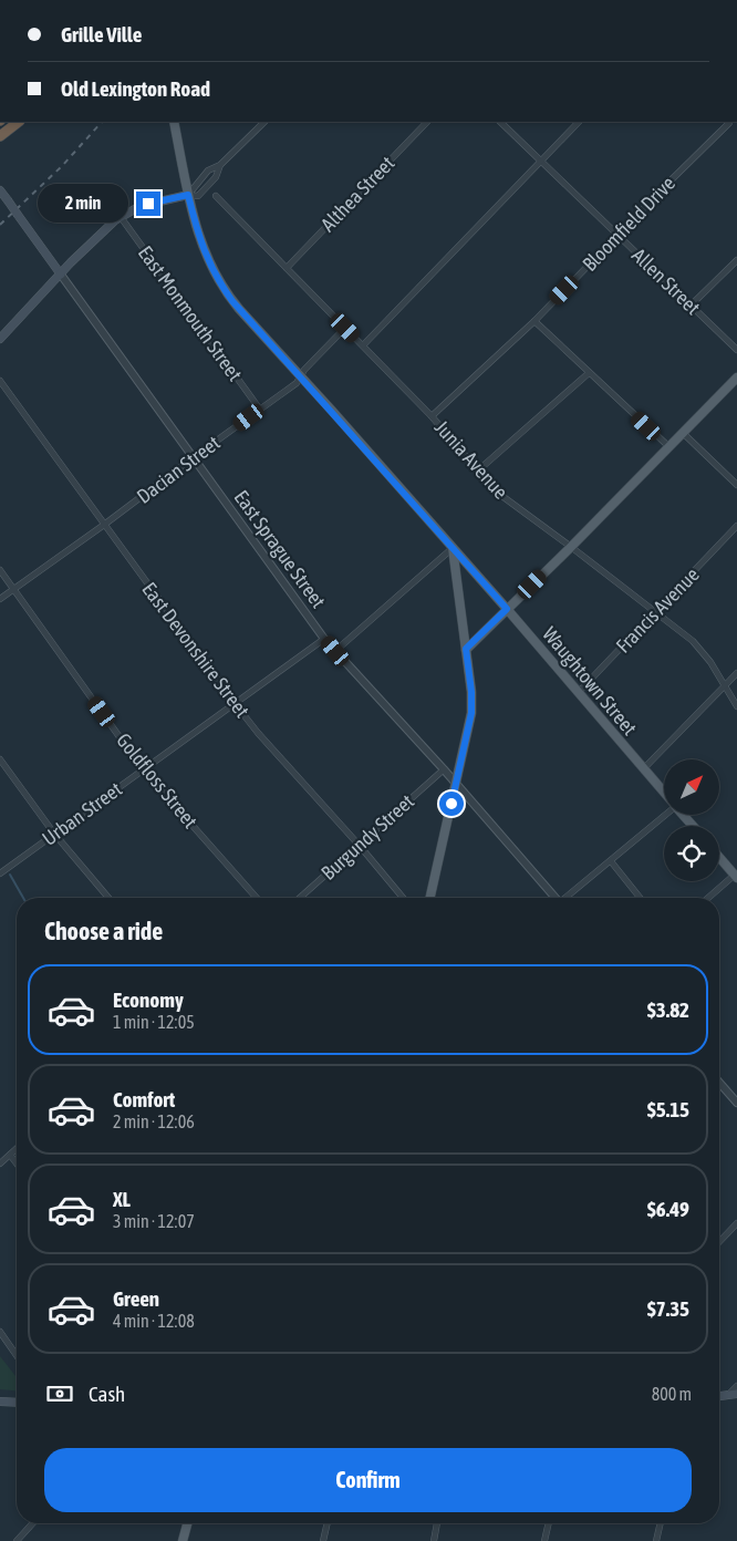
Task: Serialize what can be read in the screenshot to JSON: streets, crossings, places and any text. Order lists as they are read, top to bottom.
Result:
{
  "streets": {
    "main road": ["East Sprague Street", "Waughtown Street"],
    "street": [
      "Althea Street",
      "Bloomfield Drive",
      "Allen Street",
      "East Monmouth Street",
      "Junia Avenue",
      "Dacian Street",
      "Francis Avenue",
      "East Devonshire Street",
      "Goldfloss Street",
      "Urban Street",
      "Burgundy Street"
    ]
  },
  "crossings": [
    ["Althea Street", "Junia Avenue"],
    ["Bloomfield Drive", "Allen Street"],
    ["Bloomfield Drive", "Junia Avenue"],
    ["East Monmouth Street", "Dacian Street"],
    ["Junia Avenue", "Dacian Street"],
    ["Junia Avenue", "Francis Avenue"],
    ["Dacian Street", "East Sprague Street"],
    ["Dacian Street", "East Devonshire Street"],
    ["Dacian Street", "Waughtown Street"],
    ["Dacian Street", "Goldfloss Street"],
    ["East Sprague Street", "Urban Street"],
    ["East Sprague Street", "Burgundy Street"],
    ["Francis Avenue", "Waughtown Street"],
    ["East Devonshire Street", "Urban Street"],
    ["East Devonshire Street", "Burgundy Street"],
    ["Goldfloss Street", "Urban Street"]
  ],
  "north": "top right",
  "page": {
    "banner": ["Grille Ville", "Old Lexington Road"],
    "bubble": "2 min",
    "heading": "Choose a ride",
    "list": [
      {
        "name": "Economy",
        "note": "1 min · 12:05",
        "value": "$3.82"
      },
      {
        "name": "Comfort",
        "note": "2 min · 12:06",
        "value": "$5.15"
      },
      {
        "name": "XL",
        "note": "3 min · 12:07",
        "value": "$6.49"
      },
      {
        "name": "Green",
        "note": "4 min · 12:08",
        "value": "$7.35"
      }
    ],
    "pay": ["Cash", "800 m"],
    "buttons": "Confirm"
  }
}
